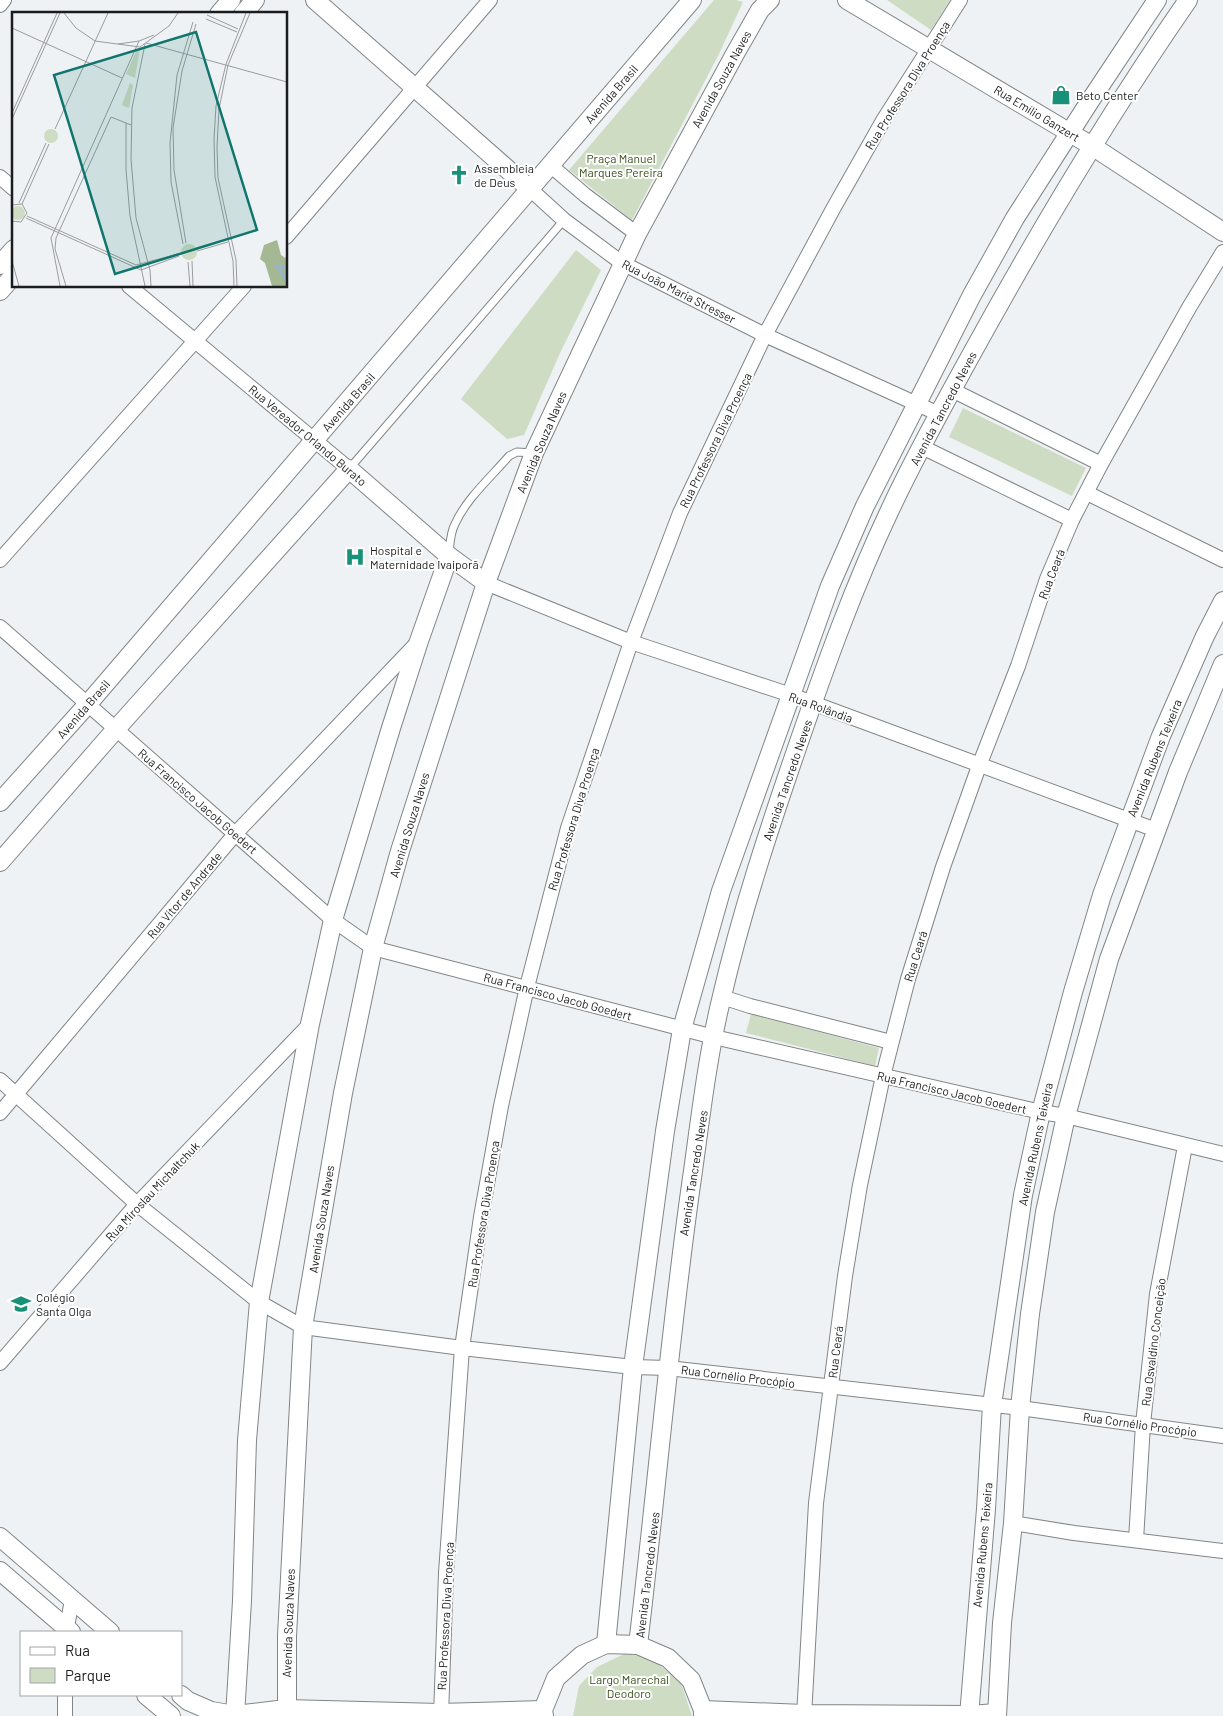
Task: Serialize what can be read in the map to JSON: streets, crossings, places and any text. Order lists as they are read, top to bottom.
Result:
{
  "streets": {
    "street": [
      "Avenida Souza Naves",
      "Rua Professora Diva Proença",
      "Avenida Brasil",
      "Rua Emílio Ganzert",
      "Rua João Maria Stresser",
      "Avenida Tancredo Neves",
      "Rua Vereador Orlando Burato",
      "Rua Ceará",
      "Rua Rolândia",
      "Avenida Rubens Teixeira",
      "Rua Francisco Jacob Goedert",
      "Rua Vítor de Andrade",
      "Rua Miroslau Michaltchuk",
      "Rua Osvaldino Conceição",
      "Rua Cornélio Procópio"
    ]
  },
  "crossings": [
    ["Avenida Souza Naves", "Rua João Maria Stresser"],
    ["Avenida Souza Naves", "Rua Vereador Orlando Burato"],
    ["Avenida Souza Naves", "Rua Rolândia"],
    ["Avenida Souza Naves", "Rua Francisco Jacob Goedert"],
    ["Avenida Souza Naves", "Rua Cornélio Procópio"],
    ["Rua Professora Diva Proença", "Rua Emílio Ganzert"],
    ["Rua Professora Diva Proença", "Rua João Maria Stresser"],
    ["Rua Professora Diva Proença", "Rua Rolândia"],
    ["Rua Professora Diva Proença", "Rua Francisco Jacob Goedert"],
    ["Rua Professora Diva Proença", "Rua Cornélio Procópio"],
    ["Avenida Brasil", "Rua João Maria Stresser"],
    ["Avenida Brasil", "Rua Vereador Orlando Burato"],
    ["Avenida Brasil", "Rua Francisco Jacob Goedert"],
    ["Rua Emílio Ganzert", "Avenida Tancredo Neves"],
    ["Rua João Maria Stresser", "Avenida Tancredo Neves"],
    ["Avenida Tancredo Neves", "Rua Rolândia"],
    ["Avenida Tancredo Neves", "Rua Francisco Jacob Goedert"],
    ["Avenida Tancredo Neves", "Rua Cornélio Procópio"],
    ["Rua Vereador Orlando Burato", "Rua Rolândia"],
    ["Rua Ceará", "Rua Rolândia"],
    ["Rua Ceará", "Rua Francisco Jacob Goedert"],
    ["Rua Ceará", "Rua Cornélio Procópio"],
    ["Rua Rolândia", "Avenida Rubens Teixeira"],
    ["Avenida Rubens Teixeira", "Rua Francisco Jacob Goedert"],
    ["Avenida Rubens Teixeira", "Rua Cornélio Procópio"],
    ["Rua Francisco Jacob Goedert", "Rua Vítor de Andrade"],
    ["Rua Francisco Jacob Goedert", "Rua Osvaldino Conceição"],
    ["Rua Vítor de Andrade", "Rua Cornélio Procópio"],
    ["Rua Miroslau Michaltchuk", "Rua Cornélio Procópio"],
    ["Rua Osvaldino Conceição", "Rua Cornélio Procópio"]
  ],
  "parks": ["Praça Manuel Marques Pereira", "Largo Marechal Deodoro"],
  "places": {
    "shop": ["Beto Center"],
    "church": ["Assembleia de Deus"],
    "hospital": ["Hospital e Maternidade Ivaiporã"],
    "school or university": ["Colégio Santa Olga"]
  },
  "legend": ["Rua", "Parque"]
}
